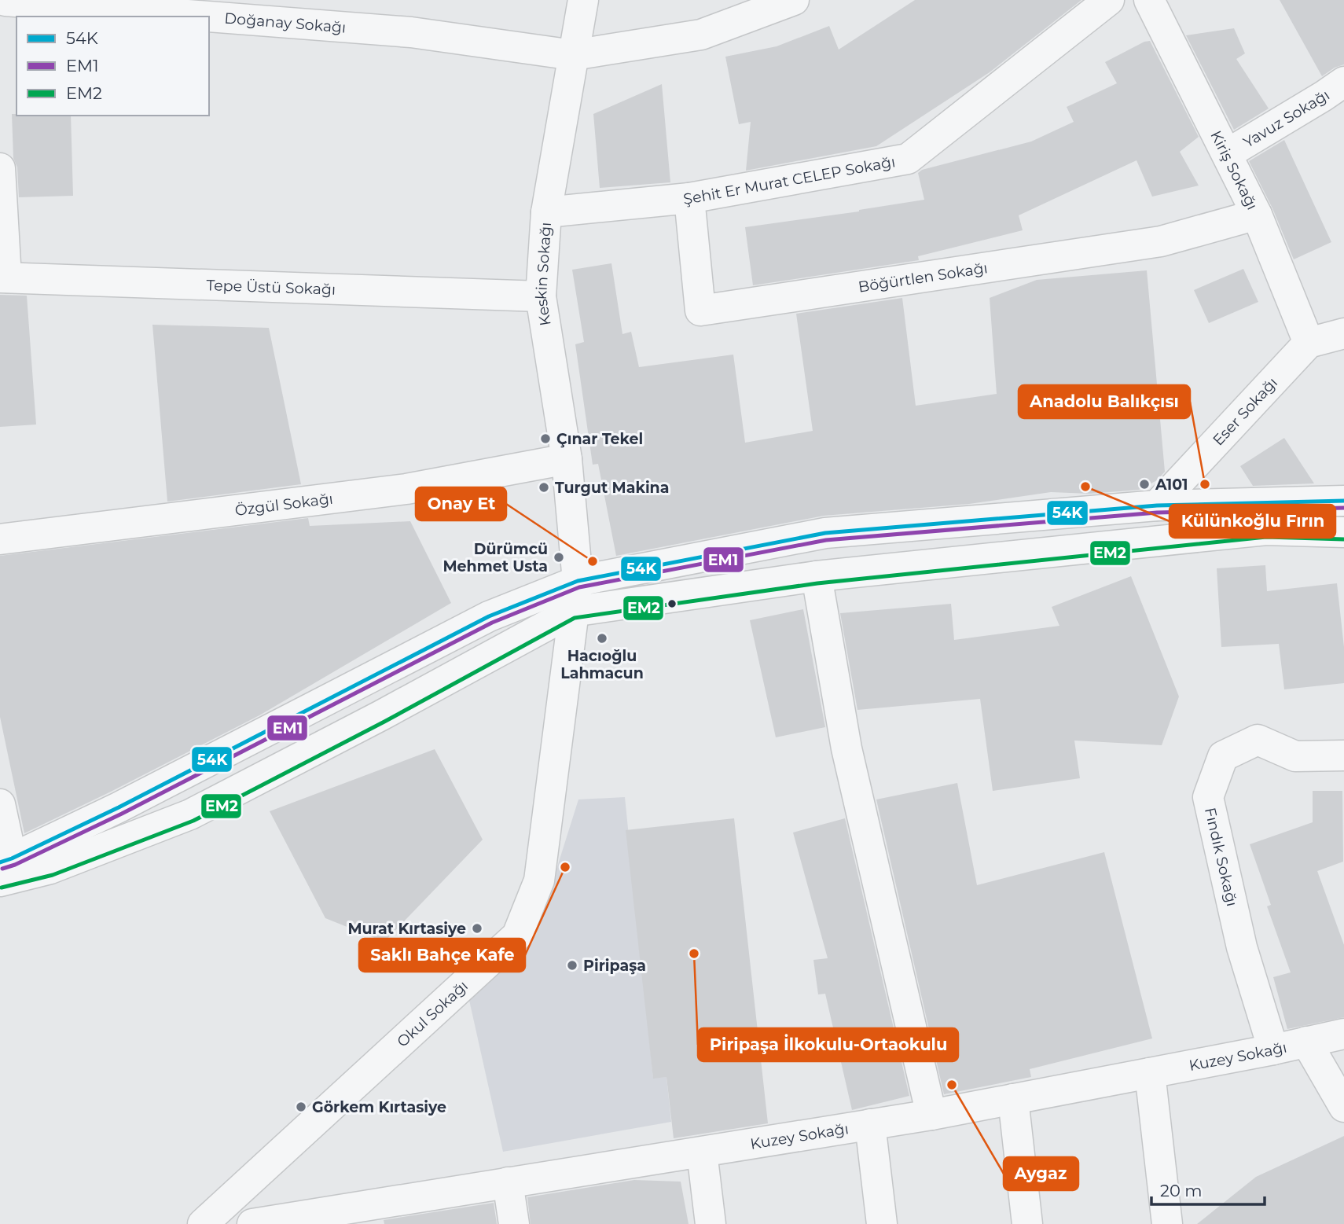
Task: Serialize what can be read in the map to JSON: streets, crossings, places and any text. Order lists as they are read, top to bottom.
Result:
{
  "streets": {
    "street": [
      "Doğanay Sokağı",
      "Yavuz Sokağı",
      "Kiriş Sokağı",
      "Şehit Er Murat CELEP Sokağı",
      "Keskin Sokağı",
      "Böğürtlen Sokağı",
      "Tepe Üstü Sokağı",
      "Eser Sokağı",
      "Özgül Sokağı",
      "Fındık Sokağı",
      "Okul Sokağı",
      "Kuzey Sokağı"
    ]
  },
  "crossings": [
    ["Doğanay Sokağı", "Keskin Sokağı"],
    ["Yavuz Sokağı", "Kiriş Sokağı"],
    ["Kiriş Sokağı", "Böğürtlen Sokağı"],
    ["Kiriş Sokağı", "Eser Sokağı"],
    ["Şehit Er Murat CELEP Sokağı", "Keskin Sokağı"],
    ["Şehit Er Murat CELEP Sokağı", "Böğürtlen Sokağı"],
    ["Keskin Sokağı", "Tepe Üstü Sokağı"],
    ["Keskin Sokağı", "Özgül Sokağı"],
    ["Keskin Sokağı", "Okul Sokağı"],
    ["Fındık Sokağı", "Kuzey Sokağı"]
  ],
  "places": [
    "Çınar Tekel",
    "A101",
    "Anadolu Balıkçısı",
    "Külünkoğlu Fırın",
    "Turgut Makina",
    "Dürümcü Mehmet Usta",
    "Onay Et",
    "Hacıoğlu Lahmacun",
    "Saklı Bahçe Kafe",
    "Murat Kırtasiye",
    "Piripaşa İlkokulu-Ortaokulu",
    "Piripaşa",
    "Aygaz",
    "Görkem Kırtasiye"
  ],
  "lines": ["transit line 54K", "transit line EM1", "transit line EM2"],
  "legend": ["54K", "EM1", "EM2"],
  "scale_bar": "20 m"
}
